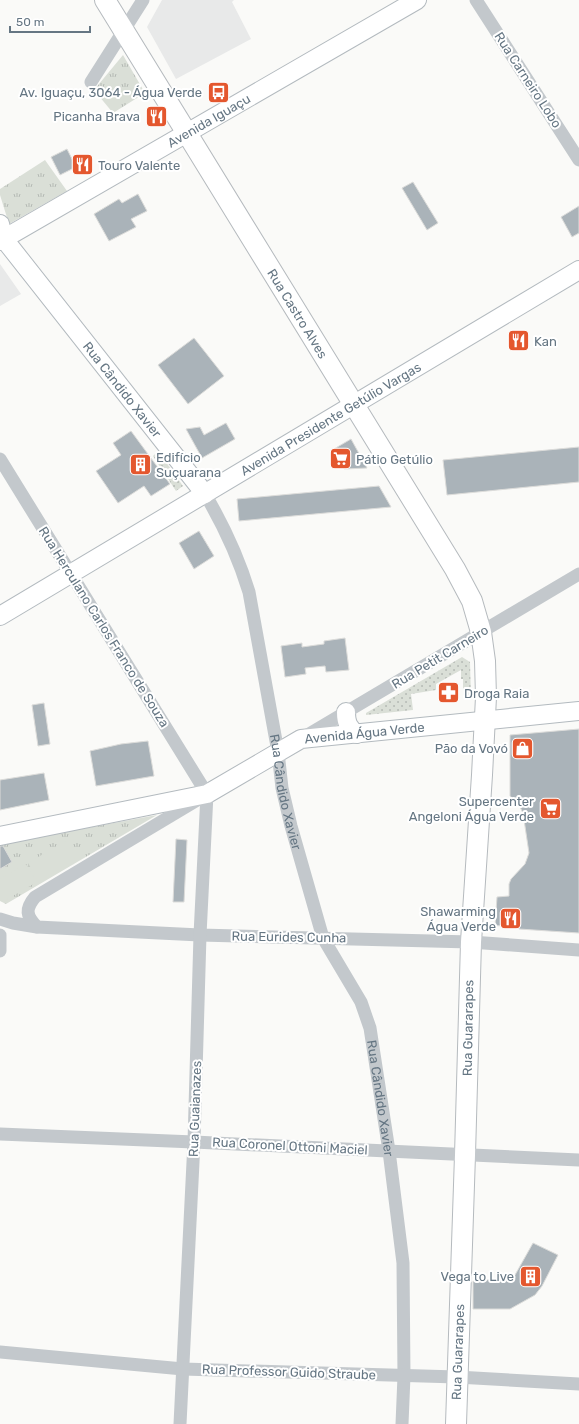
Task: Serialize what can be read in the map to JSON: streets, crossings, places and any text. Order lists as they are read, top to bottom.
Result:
{
  "streets": {
    "main road": [
      "Avenida Iguaçu",
      "Rua Castro Alves",
      "Rua Cândido Xavier",
      "Avenida Presidente Getúlio Vargas",
      "Avenida Água Verde",
      "Rua Guararapes"
    ],
    "street": [
      "Rua Carneiro Lobo",
      "Rua Herculano Carlos Franco de Souza",
      "Rua Petit Carneiro",
      "Rua Eurides Cunha",
      "Rua Guaianazes",
      "Rua Coronel Ottoni Maciel",
      "Rua Professor Guido Straube"
    ]
  },
  "crossings": [
    ["Avenida Iguaçu", "Rua Castro Alves"],
    ["Avenida Iguaçu", "Rua Cândido Xavier"],
    ["Rua Castro Alves", "Avenida Presidente Getúlio Vargas"],
    ["Rua Castro Alves", "Rua Petit Carneiro"],
    ["Rua Castro Alves", "Rua Guararapes"],
    ["Rua Cândido Xavier", "Avenida Presidente Getúlio Vargas"],
    ["Rua Cândido Xavier", "Avenida Água Verde"],
    ["Rua Cândido Xavier", "Rua Eurides Cunha"],
    ["Rua Cândido Xavier", "Rua Coronel Ottoni Maciel"],
    ["Rua Cândido Xavier", "Rua Professor Guido Straube"],
    ["Avenida Presidente Getúlio Vargas", "Rua Herculano Carlos Franco de Souza"],
    ["Rua Herculano Carlos Franco de Souza", "Avenida Água Verde"],
    ["Rua Herculano Carlos Franco de Souza", "Rua Guaianazes"],
    ["Rua Petit Carneiro", "Avenida Água Verde"],
    ["Rua Petit Carneiro", "Rua Guararapes"],
    ["Avenida Água Verde", "Rua Guararapes"],
    ["Avenida Água Verde", "Rua Guaianazes"],
    ["Rua Eurides Cunha", "Rua Guararapes"],
    ["Rua Eurides Cunha", "Rua Guaianazes"],
    ["Rua Guararapes", "Rua Coronel Ottoni Maciel"],
    ["Rua Guararapes", "Rua Professor Guido Straube"],
    ["Rua Guaianazes", "Rua Coronel Ottoni Maciel"],
    ["Rua Guaianazes", "Rua Professor Guido Straube"]
  ],
  "places": {
    "bus stop": ["Av. Iguaçu, 3064 - Água Verde"],
    "restaurant": [
      "Picanha Brava",
      "Touro Valente",
      "Kan",
      "Shawarming Água Verde"
    ],
    "supermarket": ["Pátio Getúlio", "Supercenter Angeloni Água Verde"],
    "building": ["Edifício Suçuarana", "Vega to Live"],
    "pharmacy": ["Droga Raia"],
    "shop": ["Pão da Vovó"]
  },
  "scale_bar": "50 m"
}
